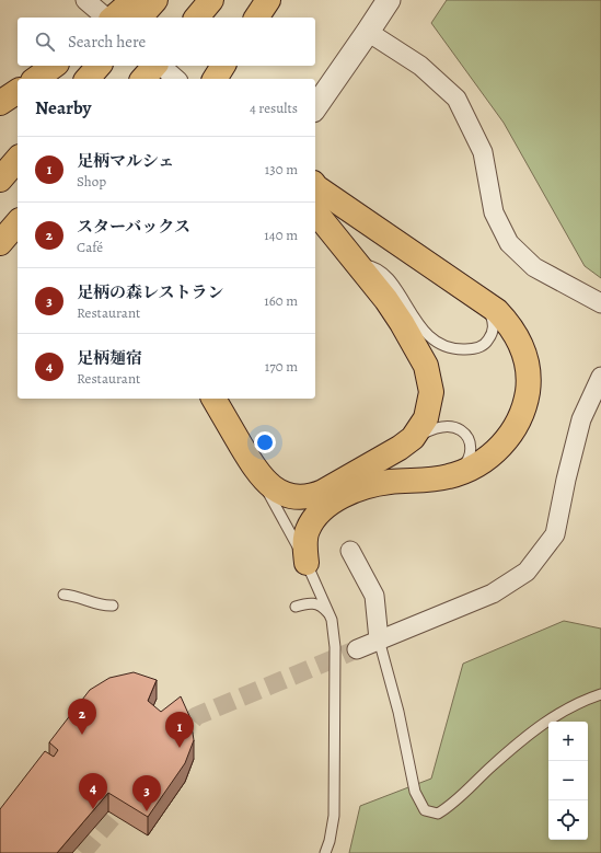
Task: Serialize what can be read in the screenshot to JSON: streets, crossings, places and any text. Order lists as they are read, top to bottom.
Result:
{
  "page": {
    "search": "Search here",
    "heading": ["Nearby", "4 results"],
    "list": [
      {
        "mark": "1",
        "name": "足柄マルシェ",
        "note": "Shop",
        "value": "130 m"
      },
      {
        "mark": "2",
        "name": "スターバックス",
        "note": "Café",
        "value": "140 m"
      },
      {
        "mark": "3",
        "name": "足柄の森レストラン",
        "note": "Restaurant",
        "value": "160 m"
      },
      {
        "mark": "4",
        "name": "足柄麺宿",
        "note": "Restaurant",
        "value": "170 m"
      }
    ],
    "pins": [
      "2",
      "1",
      "4",
      "3"
    ],
    "map_buttons": ["+", "−"]
  }
}
